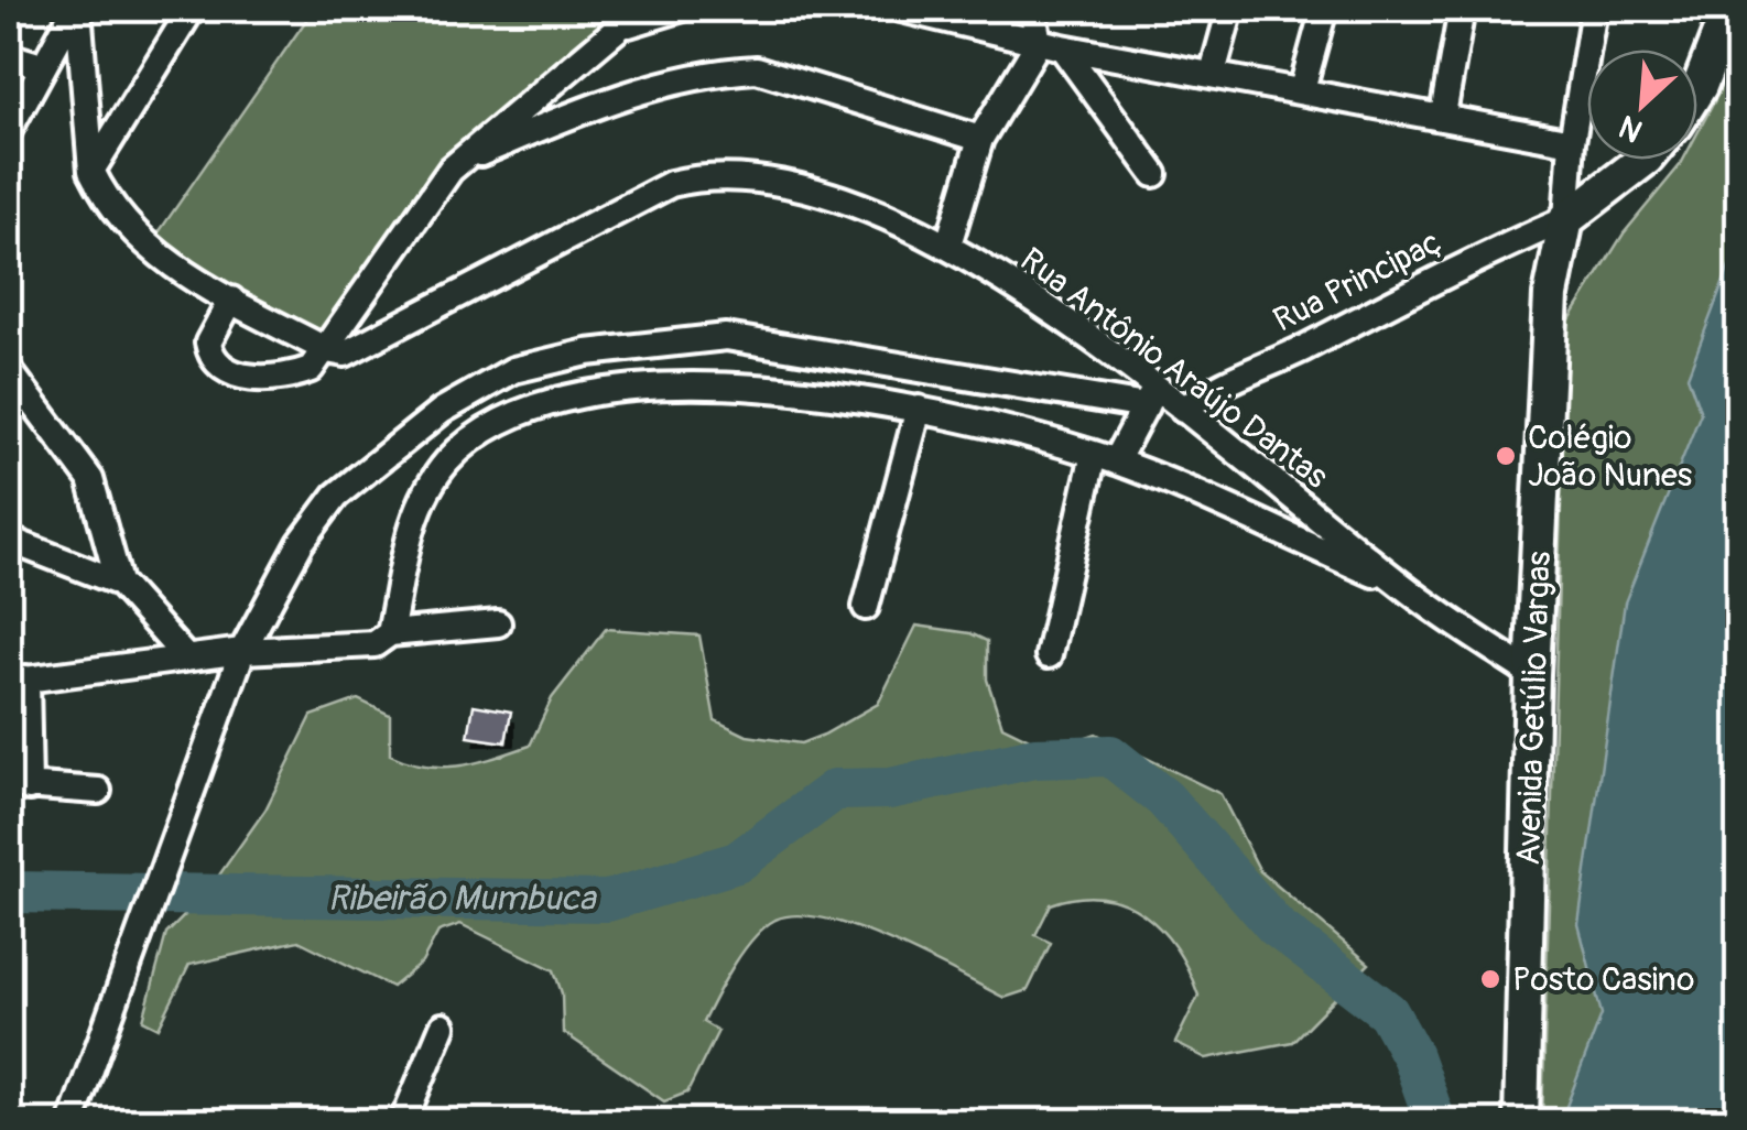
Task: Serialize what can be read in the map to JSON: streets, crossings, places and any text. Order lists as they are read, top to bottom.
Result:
{
  "streets": {
    "main road": ["Avenida Getúlio Vargas"],
    "street": ["Rua Principaç", "Rua Antônio Araújo Dantas"]
  },
  "crossings": [
    ["Rua Principaç", "Rua Antônio Araújo Dantas"],
    ["Rua Principaç", "Avenida Getúlio Vargas"],
    ["Rua Antônio Araújo Dantas", "Avenida Getúlio Vargas"]
  ],
  "water": ["Ribeirão Mumbuca"],
  "places": ["Colégio João Nunes", "Posto Casino"],
  "north": "bottom left"
}
